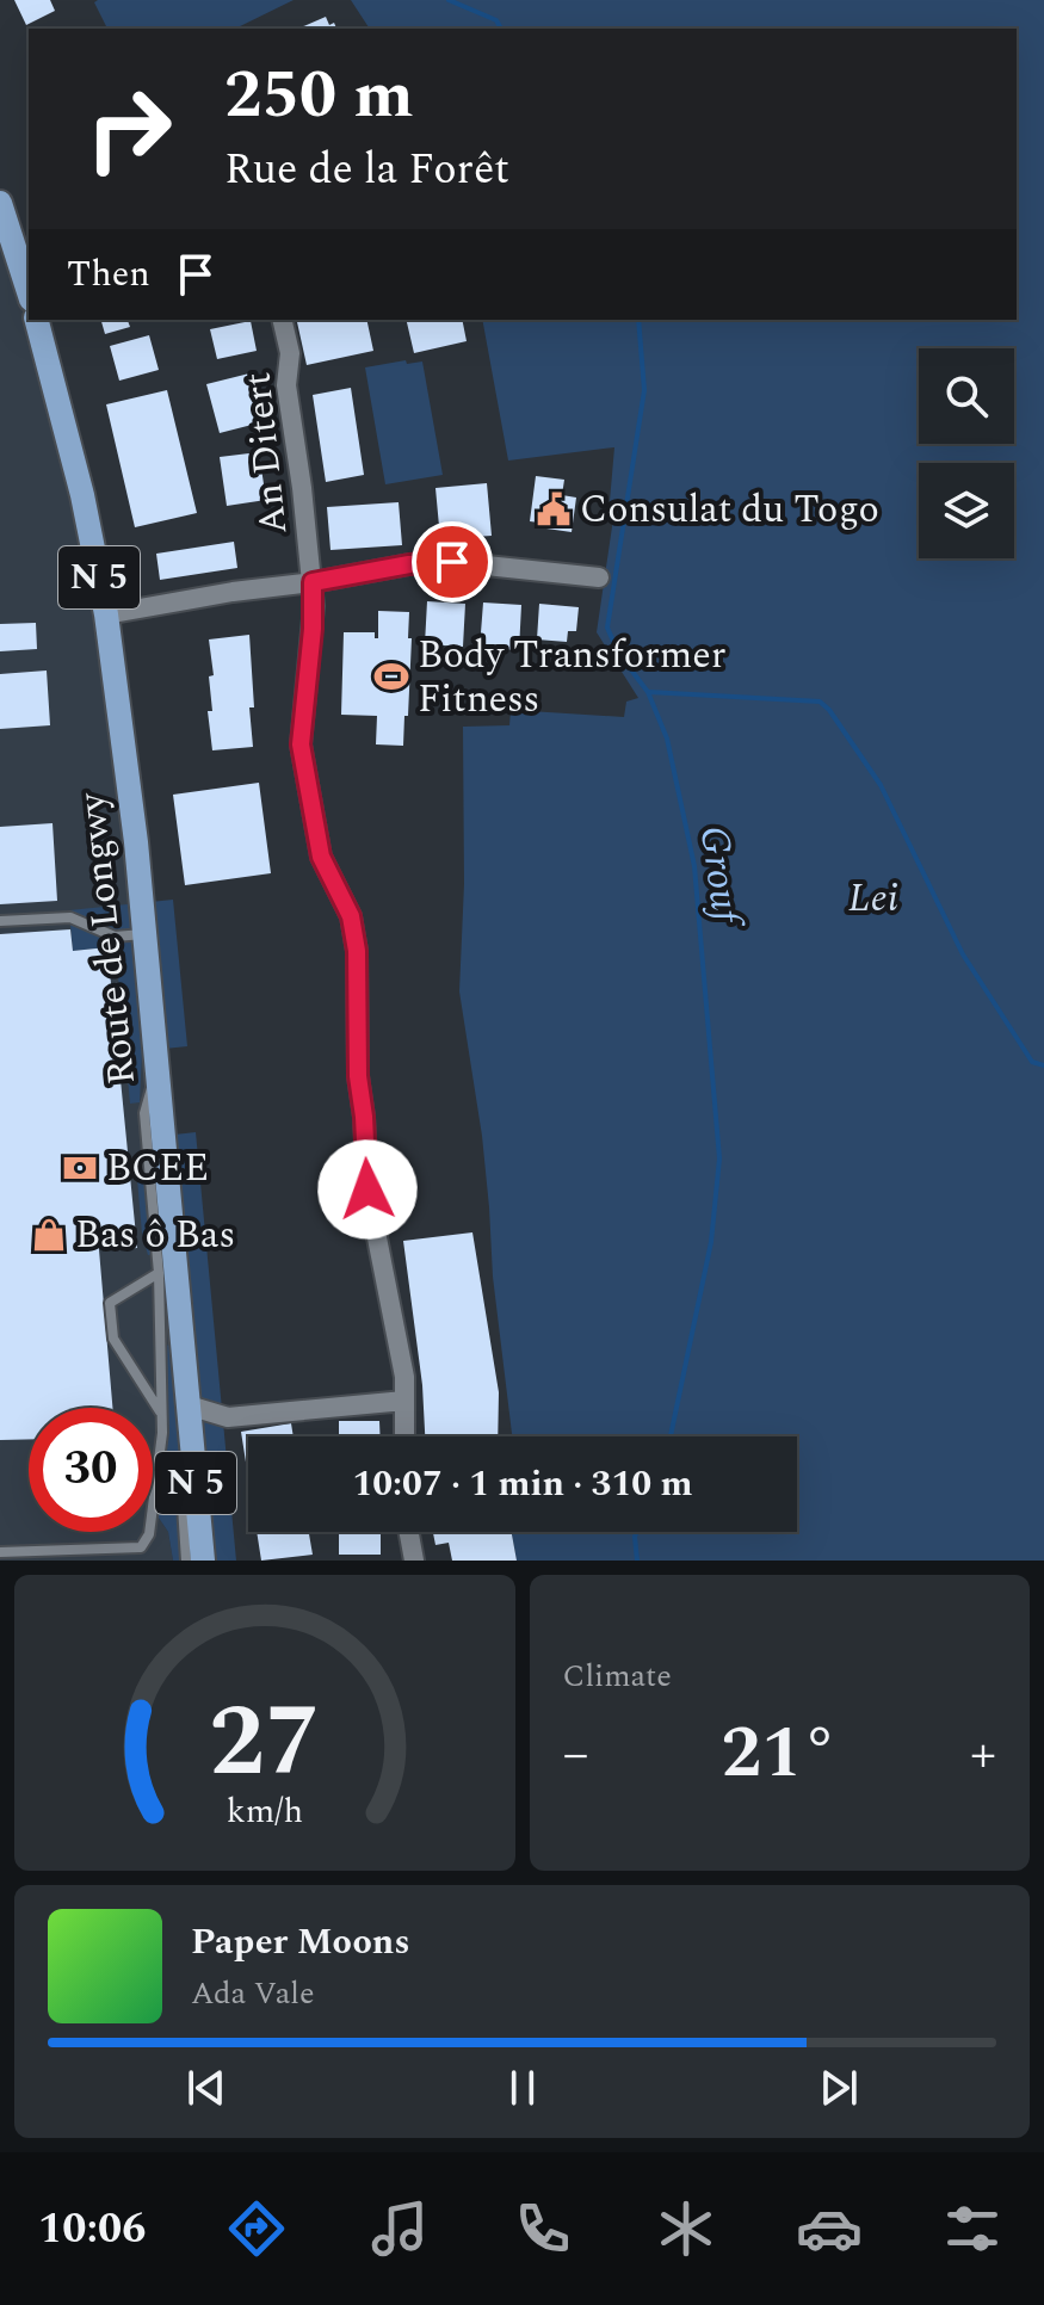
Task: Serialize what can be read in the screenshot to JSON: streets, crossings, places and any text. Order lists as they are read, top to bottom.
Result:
{
  "streets": {
    "main road": ["N 5", "Route de Longwy"],
    "street": ["An Ditert"]
  },
  "water": ["Grouf"],
  "parks": ["Lei"],
  "places": {
    "public building": ["Consulat du Togo"],
    "sports": ["Body Transformer Fitness"],
    "bank": ["BCEE"],
    "shop": ["Bas ô Bas"]
  },
  "page": {
    "turn": ["250 m", "Rue de la Forêt"],
    "then": "Then",
    "limit": "30",
    "trip": "10:07 · 1 min · 310 m",
    "tile": "Climate",
    "heat": ["−", "21°", "+"],
    "song": ["Paper Moons", "Ada Vale"],
    "tabs": "10:06",
    "gauge": ["27", "km/h"]
  }
}
